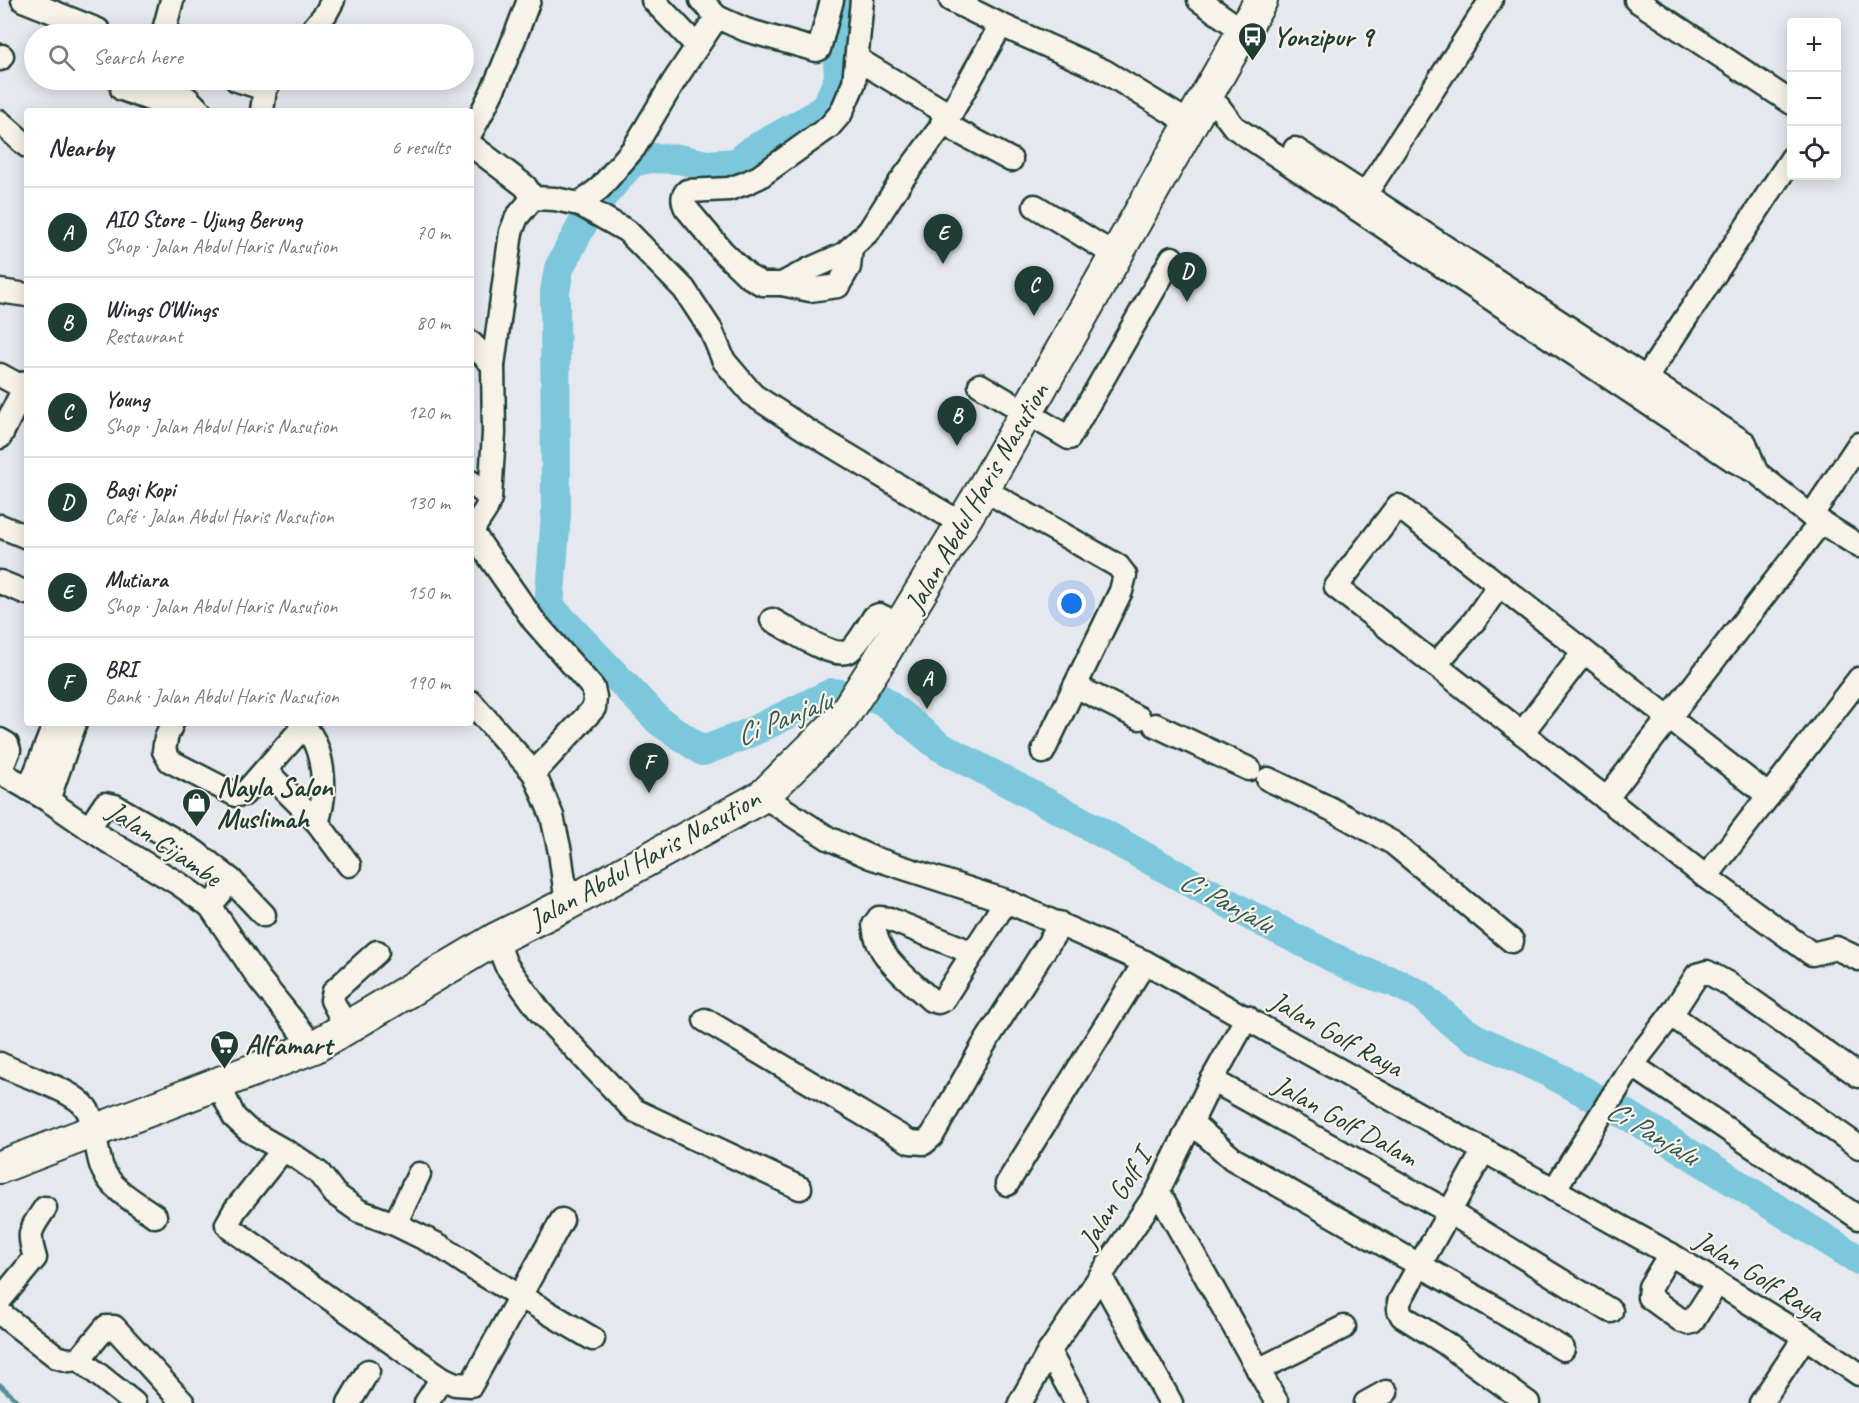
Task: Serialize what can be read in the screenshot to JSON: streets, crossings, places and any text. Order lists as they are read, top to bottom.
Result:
{
  "streets": {
    "highway": ["Jalan Abdul Haris Nasution"],
    "street": [
      "Jalan Cijambe",
      "Jalan Golf Raya",
      "Jalan Golf Dalam",
      "Jalan Golf I"
    ]
  },
  "crossings": [
    ["Jalan Abdul Haris Nasution", "Jalan Cijambe"],
    ["Jalan Abdul Haris Nasution", "Jalan Golf Raya"],
    ["Jalan Golf Raya", "Jalan Golf I"],
    ["Jalan Golf Dalam", "Jalan Golf I"]
  ],
  "water": ["Ci Panjalu"],
  "places": {
    "bus stop": ["Yonzipur 9"],
    "shop": ["Nayla Salon Muslimah"],
    "supermarket": ["Alfamart"]
  },
  "page": {
    "map_buttons": ["+", "−"],
    "search": "Search here",
    "heading": ["Nearby", "6 results"],
    "list": [
      {
        "mark": "A",
        "name": "AIO Store - Ujung Berung",
        "note": "Shop · Jalan Abdul Haris Nasution",
        "value": "70 m"
      },
      {
        "mark": "B",
        "name": "Wings O'Wings",
        "note": "Restaurant",
        "value": "80 m"
      },
      {
        "mark": "C",
        "name": "Young",
        "note": "Shop · Jalan Abdul Haris Nasution",
        "value": "120 m"
      },
      {
        "mark": "D",
        "name": "Bagi Kopi",
        "note": "Café · Jalan Abdul Haris Nasution",
        "value": "130 m"
      },
      {
        "mark": "E",
        "name": "Mutiara",
        "note": "Shop · Jalan Abdul Haris Nasution",
        "value": "150 m"
      },
      {
        "mark": "F",
        "name": "BRI",
        "note": "Bank · Jalan Abdul Haris Nasution",
        "value": "190 m"
      }
    ],
    "pins": [
      "E",
      "D",
      "C",
      "B",
      "A",
      "F"
    ]
  }
}
